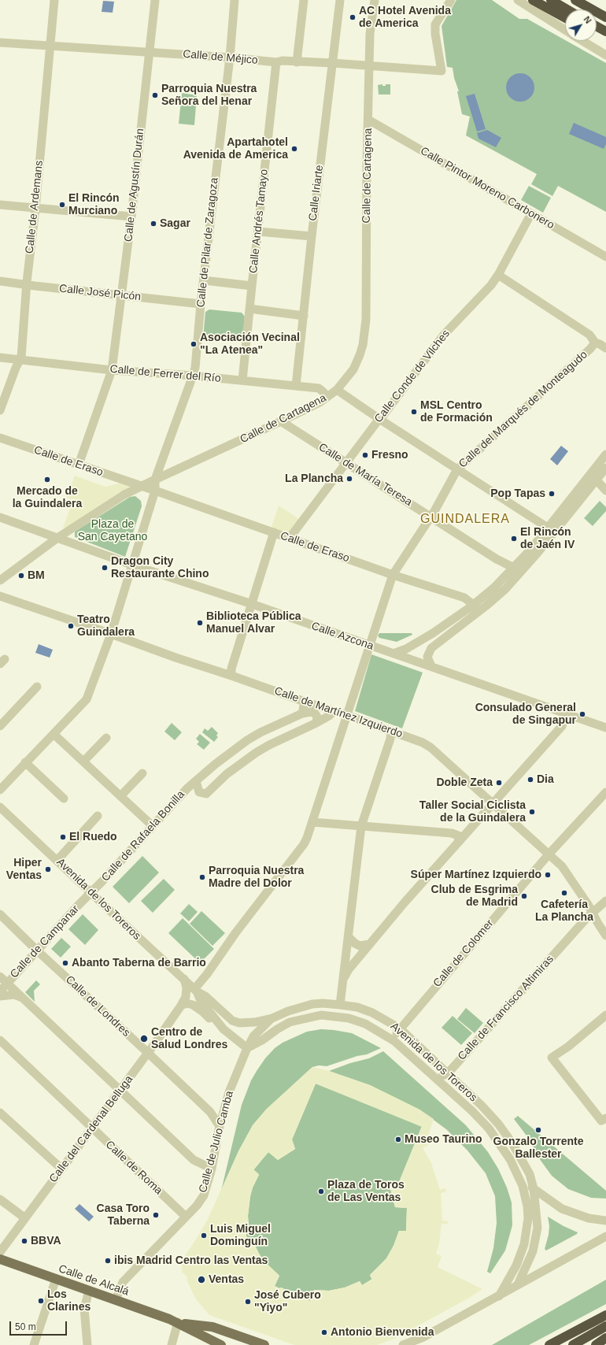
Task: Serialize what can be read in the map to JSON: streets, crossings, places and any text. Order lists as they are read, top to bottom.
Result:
{
  "streets": {
    "main road": ["Calle de Alcalá"],
    "street": [
      "Calle de Méjico",
      "Calle de Cartagena",
      "Calle de Agustín Durán",
      "Calle Pintor Moreno Carbonero",
      "Calle Iriarte",
      "Calle de Ardemans",
      "Calle Andrés Tamayo",
      "Calle de Pilar de Zaragoza",
      "Calle José Picón",
      "Calle de Ferrer del Río",
      "Calle Conde de Vilches",
      "Calle del Marqués de Monteagudo",
      "Calle de Eraso",
      "Calle de María Teresa",
      "Calle Azcona",
      "Calle de Martínez Izquierdo",
      "Calle de Rafaela Bonilla",
      "Avenida de los Toreros",
      "Calle de Campanar",
      "Calle de Colomer",
      "Calle de Londres",
      "Calle de Francisco Altimiras",
      "Calle del Cardenal Belluga",
      "Calle de Julio Camba",
      "Calle de Roma"
    ]
  },
  "crossings": [
    ["Calle de Méjico", "Calle de Cartagena"],
    ["Calle de Méjico", "Calle de Agustín Durán"],
    ["Calle de Méjico", "Calle Iriarte"],
    ["Calle de Méjico", "Calle de Ardemans"],
    ["Calle de Méjico", "Calle Andrés Tamayo"],
    ["Calle de Méjico", "Calle de Pilar de Zaragoza"],
    ["Calle de Cartagena", "Calle Pintor Moreno Carbonero"],
    ["Calle de Cartagena", "Calle de Pilar de Zaragoza"],
    ["Calle de Cartagena", "Calle de Ferrer del Río"],
    ["Calle de Cartagena", "Calle de Eraso"],
    ["Calle de Cartagena", "Calle de María Teresa"],
    ["Calle de Cartagena", "Calle Azcona"],
    ["Calle de Agustín Durán", "Calle José Picón"],
    ["Calle de Agustín Durán", "Calle de Ferrer del Río"],
    ["Calle de Agustín Durán", "Calle de Eraso"],
    ["Calle Pintor Moreno Carbonero", "Calle Conde de Vilches"],
    ["Calle Iriarte", "Calle de Ferrer del Río"],
    ["Calle de Ardemans", "Calle José Picón"],
    ["Calle de Ardemans", "Calle de Ferrer del Río"],
    ["Calle Andrés Tamayo", "Calle de Ferrer del Río"],
    ["Calle de Pilar de Zaragoza", "Calle José Picón"],
    ["Calle de Pilar de Zaragoza", "Calle de Ferrer del Río"],
    ["Calle Conde de Vilches", "Calle de Eraso"],
    ["Calle Conde de Vilches", "Calle de María Teresa"],
    ["Calle del Marqués de Monteagudo", "Calle de Eraso"],
    ["Calle del Marqués de Monteagudo", "Calle de María Teresa"],
    ["Calle del Marqués de Monteagudo", "Calle Azcona"],
    ["Calle del Marqués de Monteagudo", "Calle de Martínez Izquierdo"],
    ["Calle del Marqués de Monteagudo", "Avenida de los Toreros"],
    ["Calle de Martínez Izquierdo", "Calle de Rafaela Bonilla"],
    ["Calle de Martínez Izquierdo", "Calle de Colomer"],
    ["Calle de Martínez Izquierdo", "Calle de Francisco Altimiras"],
    ["Calle de Rafaela Bonilla", "Avenida de los Toreros"],
    ["Calle de Rafaela Bonilla", "Calle de Campanar"],
    ["Avenida de los Toreros", "Calle de Campanar"],
    ["Avenida de los Toreros", "Calle de Colomer"],
    ["Avenida de los Toreros", "Calle de Francisco Altimiras"],
    ["Avenida de los Toreros", "Calle del Cardenal Belluga"],
    ["Avenida de los Toreros", "Calle de Julio Camba"],
    ["Calle de Campanar", "Calle de Londres"],
    ["Calle de Londres", "Calle del Cardenal Belluga"],
    ["Calle de Londres", "Calle de Julio Camba"],
    ["Calle del Cardenal Belluga", "Calle de Roma"],
    ["Calle de Julio Camba", "Calle de Roma"],
    ["Calle de Julio Camba", "Calle de Alcalá"]
  ],
  "districts": ["GUINDALERA"],
  "parks": ["Plaza de San Cayetano"],
  "places": [
    "AC Hotel Avenida de America",
    "Parroquia Nuestra Señora del Henar",
    "Apartahotel Avenida de America",
    "El Rincón Murciano",
    "Sagar",
    "Asociación Vecinal \"La Atenea\"",
    "MSL Centro de Formación",
    "Fresno",
    "La Plancha",
    "Mercado de la Guindalera",
    "Pop Tapas",
    "El Rincón de Jaén IV",
    "Dragon City Restaurante Chino",
    "BM",
    "Biblioteca Pública Manuel Alvar",
    "Teatro Guindalera",
    "Consulado General de Singapur",
    "Dia",
    "Doble Zeta",
    "Taller Social Ciclista de la Guindalera",
    "El Ruedo",
    "Hiper Ventas",
    "Súper Martínez Izquierdo",
    "Parroquia Nuestra Madre del Dolor",
    "Cafetería La Plancha",
    "Club de Esgrima de Madrid",
    "Abanto Taberna de Barrio",
    "Centro de Salud Londres",
    "Gonzalo Torrente Ballester",
    "Museo Taurino",
    "Plaza de Toros de Las Ventas",
    "Casa Toro Taberna",
    "Luis Miguel Dominguín",
    "BBVA",
    "ibis Madrid Centro las Ventas",
    "Ventas",
    "Los Clarines",
    "José Cubero \"Yiyo\"",
    "Antonio Bienvenida"
  ],
  "scale_bar": "50 m",
  "north": "top right"
}
